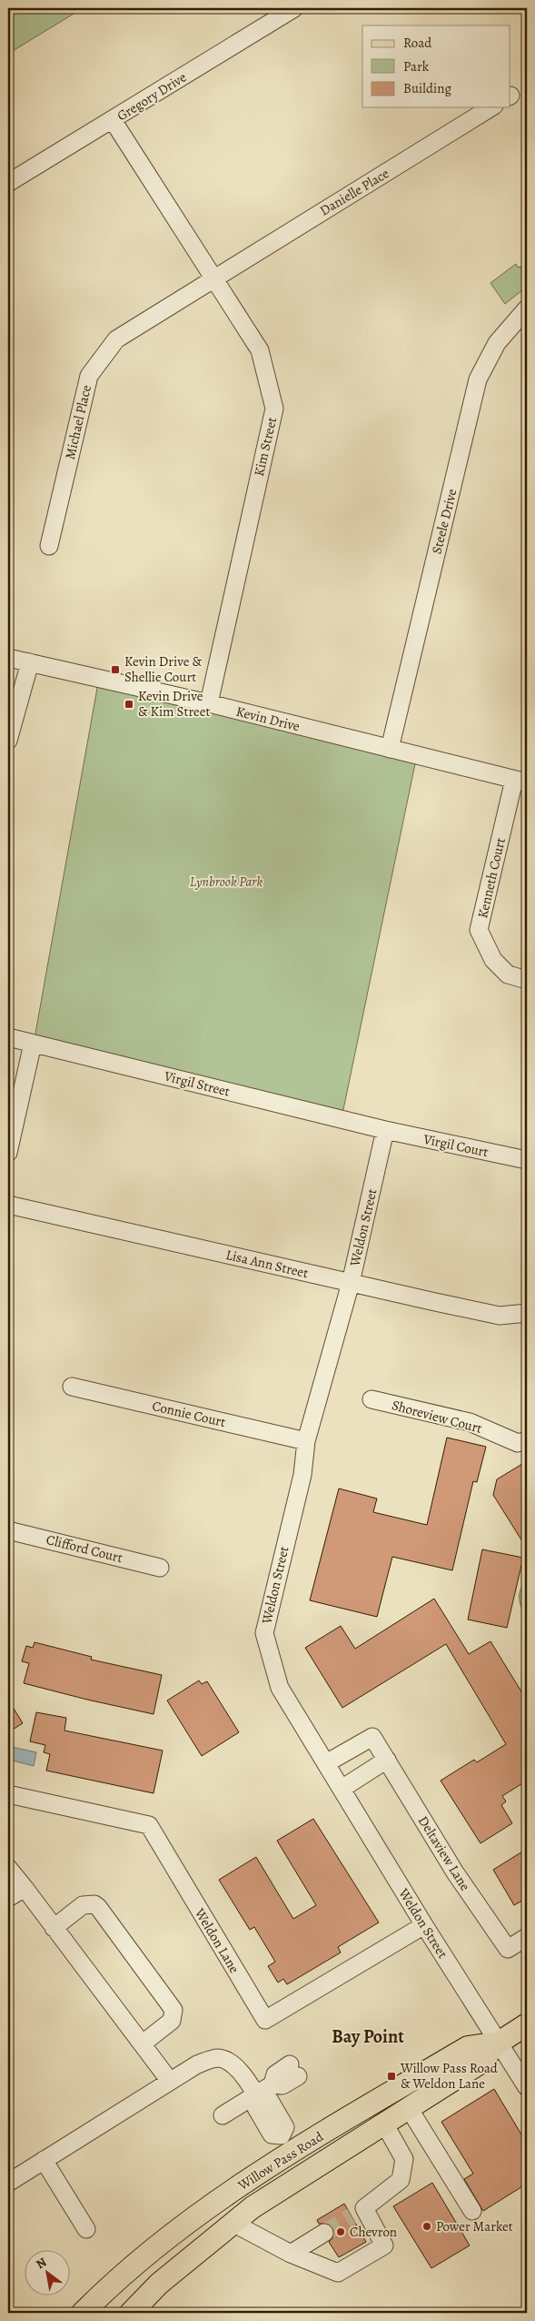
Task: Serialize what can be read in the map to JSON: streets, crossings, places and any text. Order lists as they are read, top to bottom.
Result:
{
  "streets": {
    "main road": ["Willow Pass Road"],
    "street": [
      "Gregory Drive",
      "Danielle Place",
      "Michael Place",
      "Kim Street",
      "Steele Drive",
      "Kevin Drive",
      "Kenneth Court",
      "Virgil Street",
      "Virgil Court",
      "Weldon Street",
      "Lisa Ann Street",
      "Connie Court",
      "Shoreview Court",
      "Clifford Court",
      "Deltaview Lane",
      "Weldon Lane"
    ]
  },
  "crossings": [
    ["Gregory Drive", "Kim Street"],
    ["Danielle Place", "Michael Place"],
    ["Danielle Place", "Kim Street"],
    ["Michael Place", "Kim Street"],
    ["Kim Street", "Kevin Drive"],
    ["Steele Drive", "Kevin Drive"],
    ["Kevin Drive", "Kenneth Court"],
    ["Virgil Street", "Virgil Court"],
    ["Virgil Street", "Weldon Street"],
    ["Virgil Court", "Weldon Street"],
    ["Weldon Street", "Lisa Ann Street"],
    ["Weldon Street", "Connie Court"],
    ["Weldon Street", "Deltaview Lane"],
    ["Weldon Street", "Weldon Lane"],
    ["Weldon Street", "Willow Pass Road"]
  ],
  "districts": ["Bay Point"],
  "parks": ["Lynbrook Park"],
  "places": {
    "transit": ["Kevin Drive & Shellie Court", "Kevin Drive & Kim Street", "Willow Pass Road & Weldon Lane"],
    "other": ["Power Market", "Chevron"]
  },
  "legend": ["Road", "Park", "Building"],
  "north": "top left"
}
